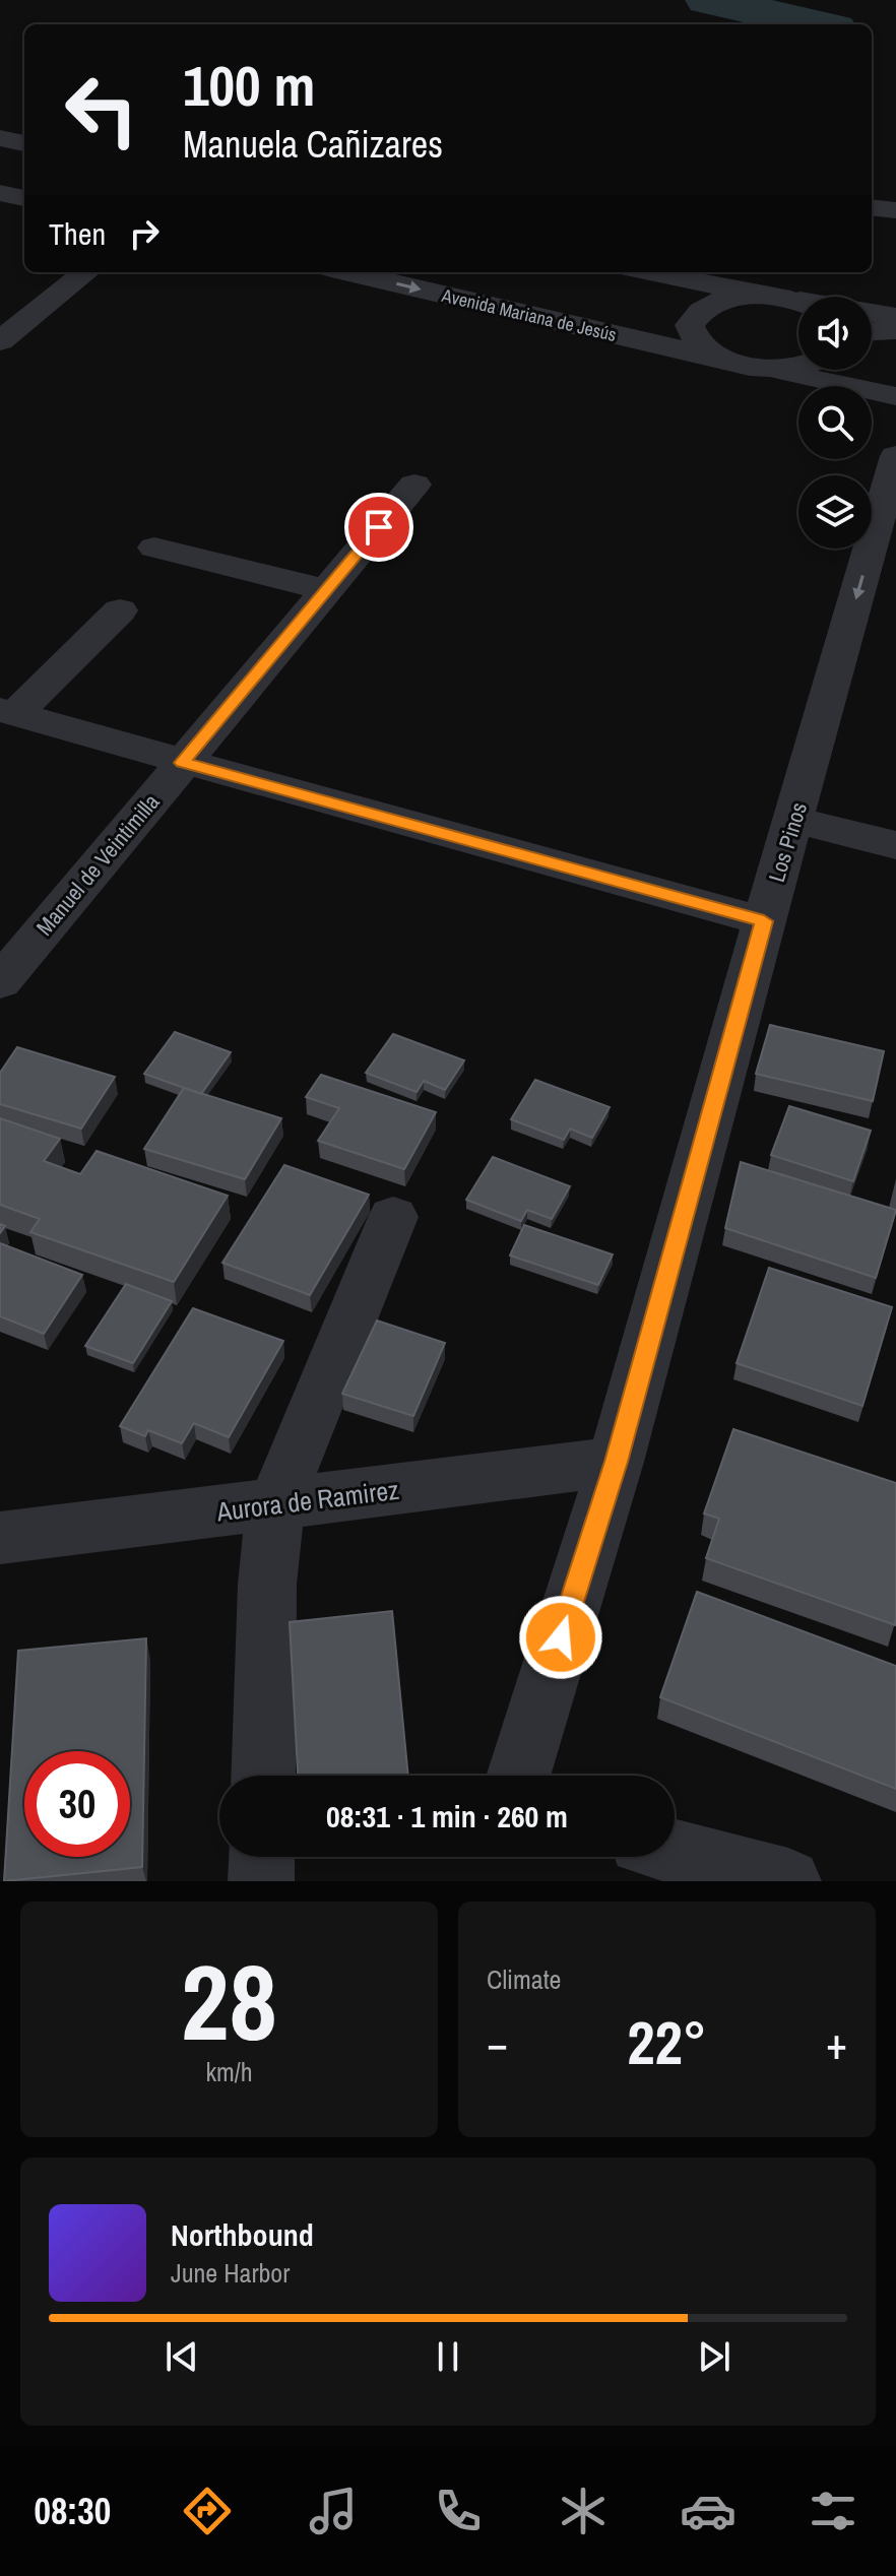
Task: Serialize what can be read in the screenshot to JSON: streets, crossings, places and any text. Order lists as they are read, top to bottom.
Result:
{
  "streets": {
    "street": [
      "Avenida Mariana de Jesús",
      "Los Pinos",
      "Manuel de Veintimilla",
      "Aurora de Ramirez"
    ]
  },
  "crossings": [
    ["Los Pinos", "Aurora de Ramirez"]
  ],
  "page": {
    "turn": ["100 m", "Manuela Cañizares"],
    "then": "Then",
    "limit": "30",
    "trip": "08:31 · 1 min · 260 m",
    "tile": [
      ["28", "km/h"],
      "Climate"
    ],
    "heat": ["−", "22°", "+"],
    "song": ["Northbound", "June Harbor"],
    "tabs": "08:30"
  }
}
